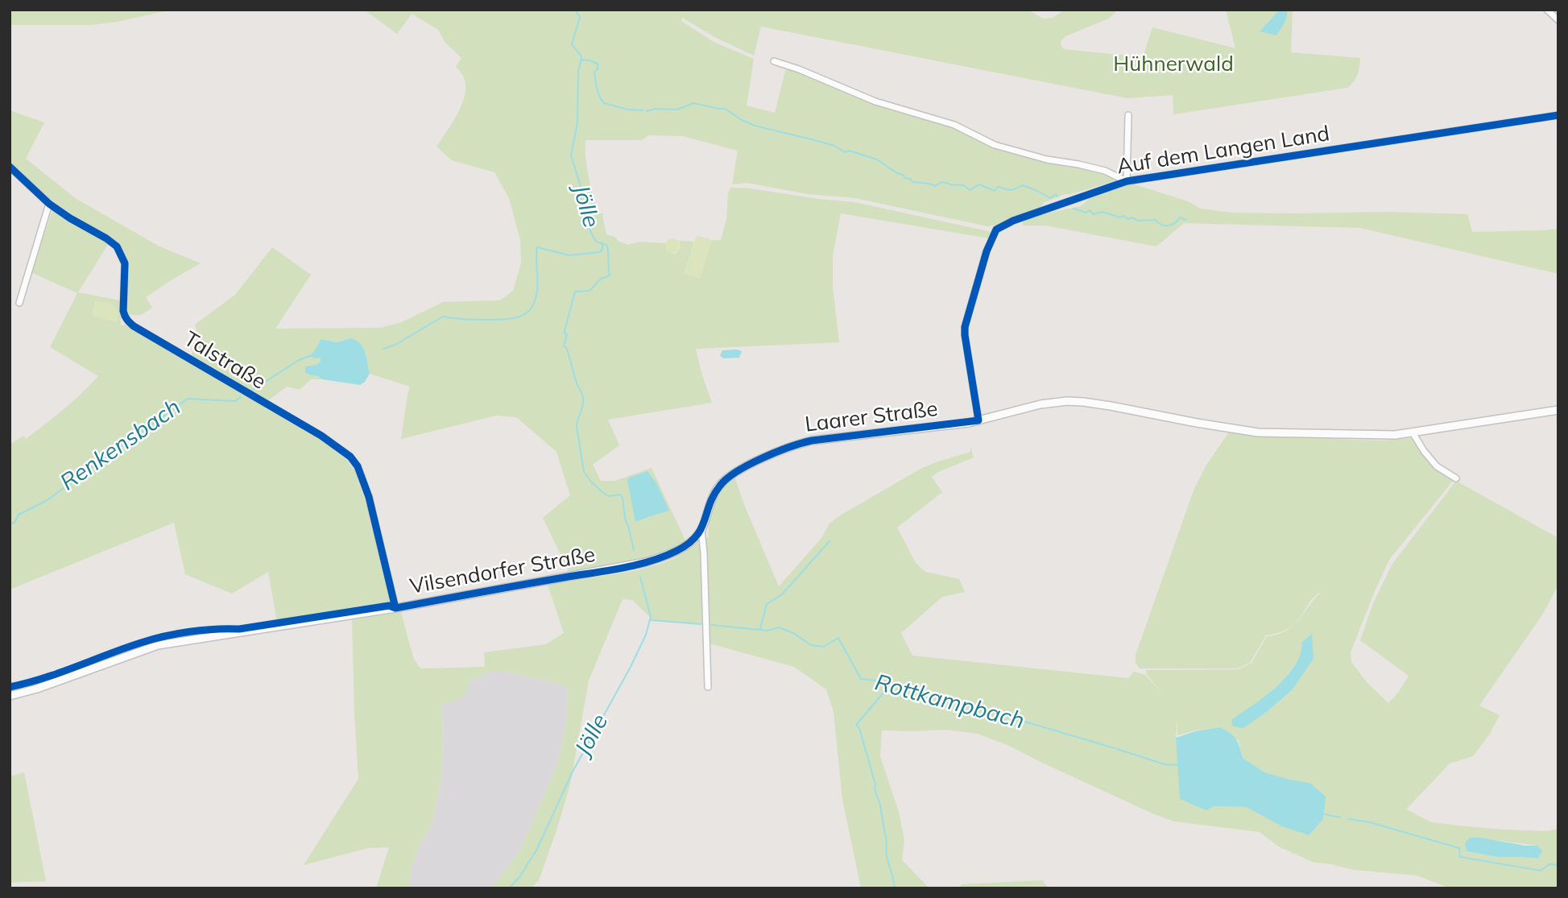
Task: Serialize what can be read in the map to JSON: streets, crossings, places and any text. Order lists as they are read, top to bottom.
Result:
{
  "streets": {
    "street": [
      "Auf dem Langen Land",
      "Talstraße",
      "Laarer Straße",
      "Vilsendorfer Straße"
    ]
  },
  "crossings": [
    ["Auf dem Langen Land", "Laarer Straße"],
    ["Talstraße", "Vilsendorfer Straße"],
    ["Laarer Straße", "Vilsendorfer Straße"]
  ],
  "water": ["Jölle", "Renkensbach", "Rottkampbach"],
  "parks": ["Hühnerwald"]
}
